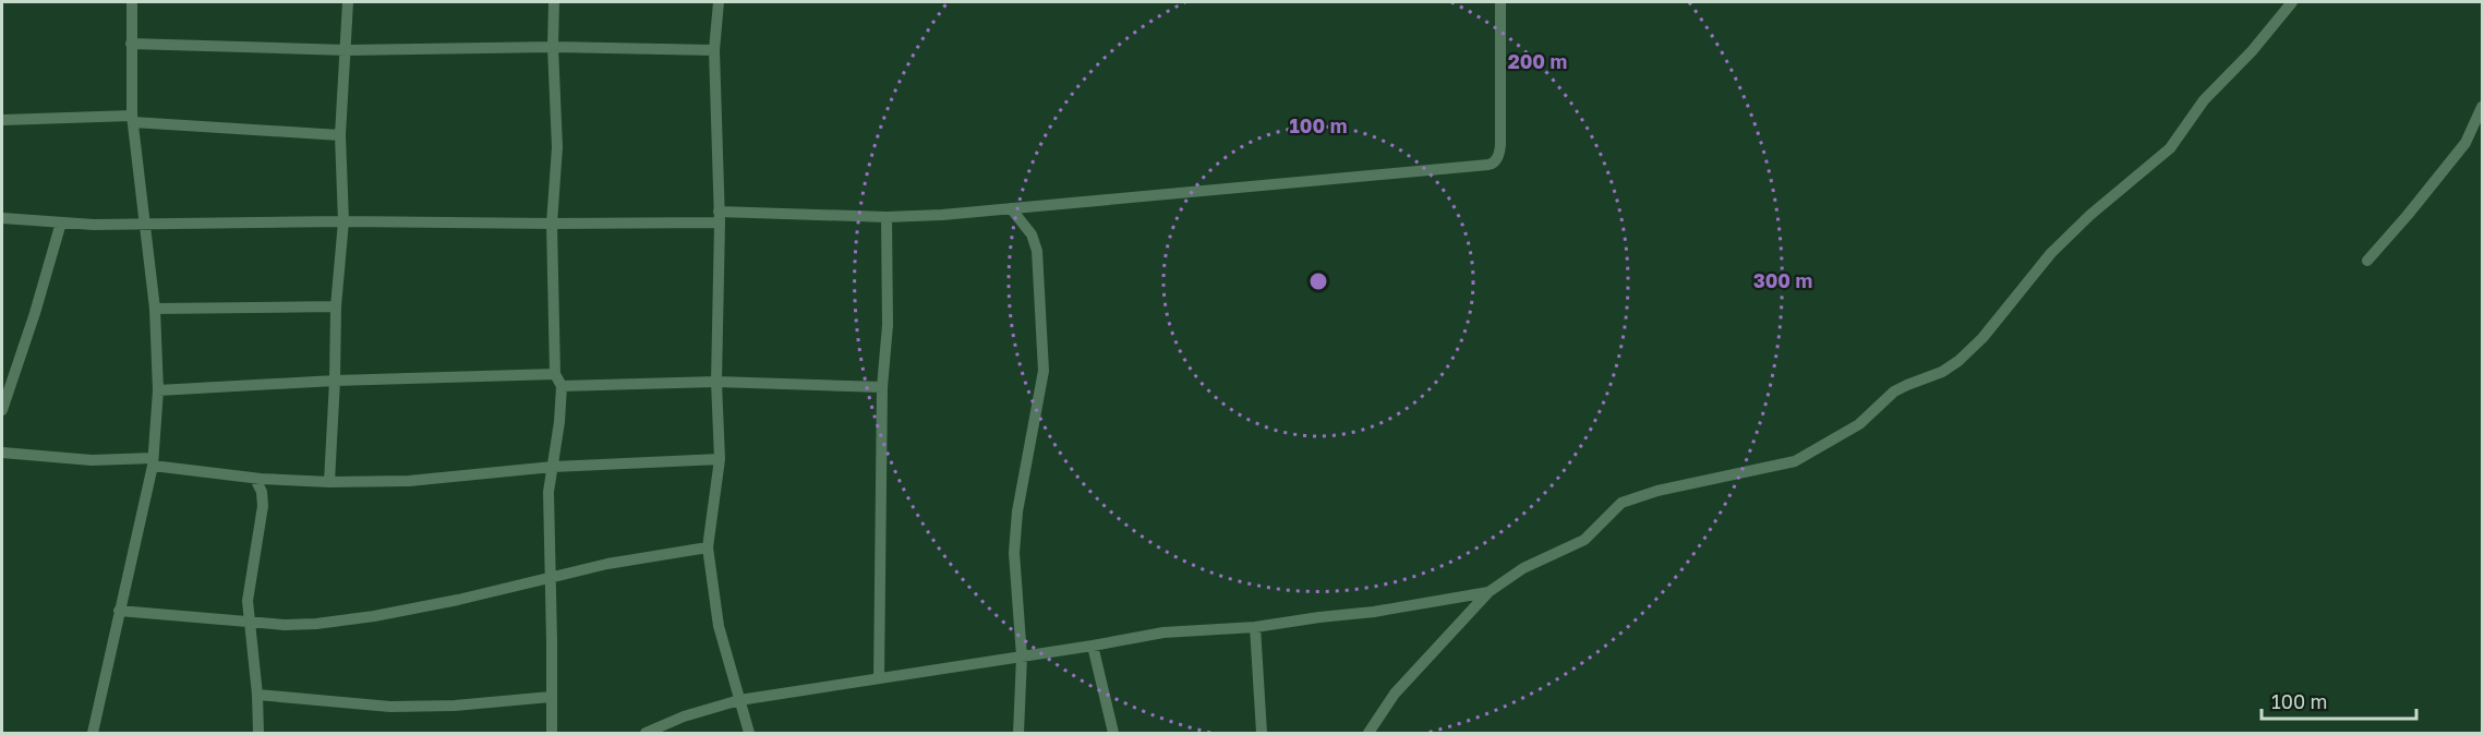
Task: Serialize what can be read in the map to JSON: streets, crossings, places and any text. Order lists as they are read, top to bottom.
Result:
{
  "scale_bar": "100 m",
  "rings": ["200 m", "100 m", "300 m"]
}
